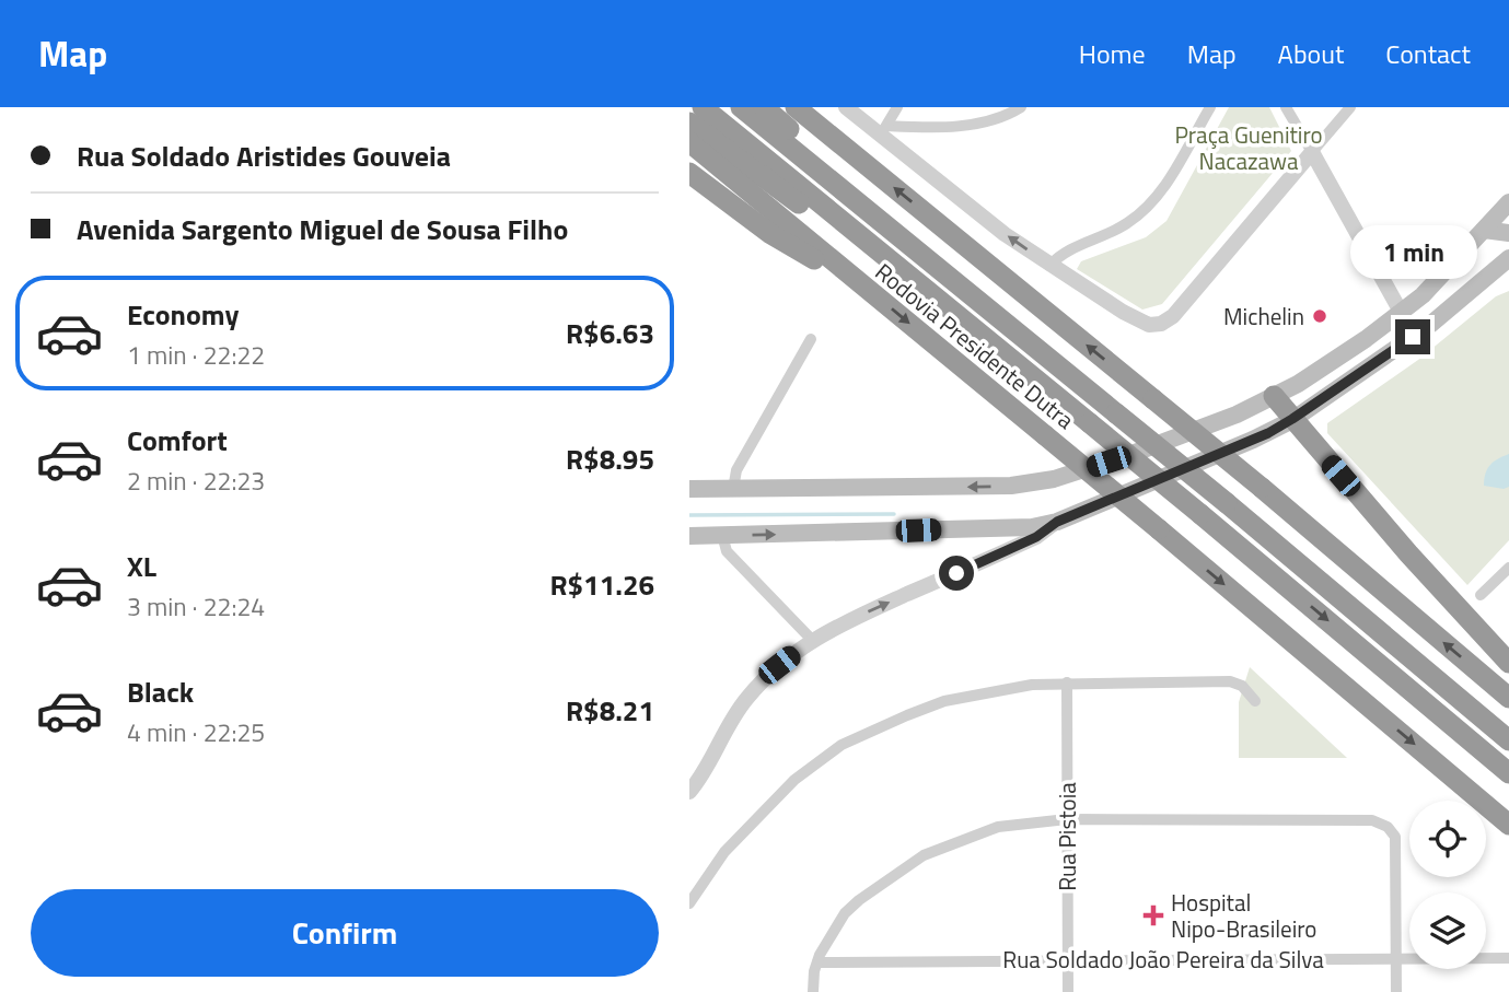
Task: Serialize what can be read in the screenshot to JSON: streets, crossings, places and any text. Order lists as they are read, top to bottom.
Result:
{
  "streets": {
    "highway": ["Rodovia Presidente Dutra"],
    "street": ["Rua Pistoia", "Rua Soldado João Pereira da Silva"]
  },
  "crossings": [
    ["Rua Pistoia", "Rua Soldado João Pereira da Silva"]
  ],
  "parks": ["Praça Guenitiro Nacazawa"],
  "places": {
    "other": ["Michelin"],
    "health": ["Hospital Nipo-Brasileiro"]
  },
  "page": {
    "header": "Map",
    "nav": [
      "Home",
      "Map",
      "About",
      "Contact"
    ],
    "banner": ["Rua Soldado Aristides Gouveia", "Avenida Sargento Miguel de Sousa Filho"],
    "bubble": "1 min",
    "list": [
      {
        "name": "Economy",
        "note": "1 min · 22:22",
        "value": "R$6.63"
      },
      {
        "name": "Comfort",
        "note": "2 min · 22:23",
        "value": "R$8.95"
      },
      {
        "name": "XL",
        "note": "3 min · 22:24",
        "value": "R$11.26"
      },
      {
        "name": "Black",
        "note": "4 min · 22:25",
        "value": "R$8.21"
      }
    ],
    "buttons": "Confirm"
  }
}
